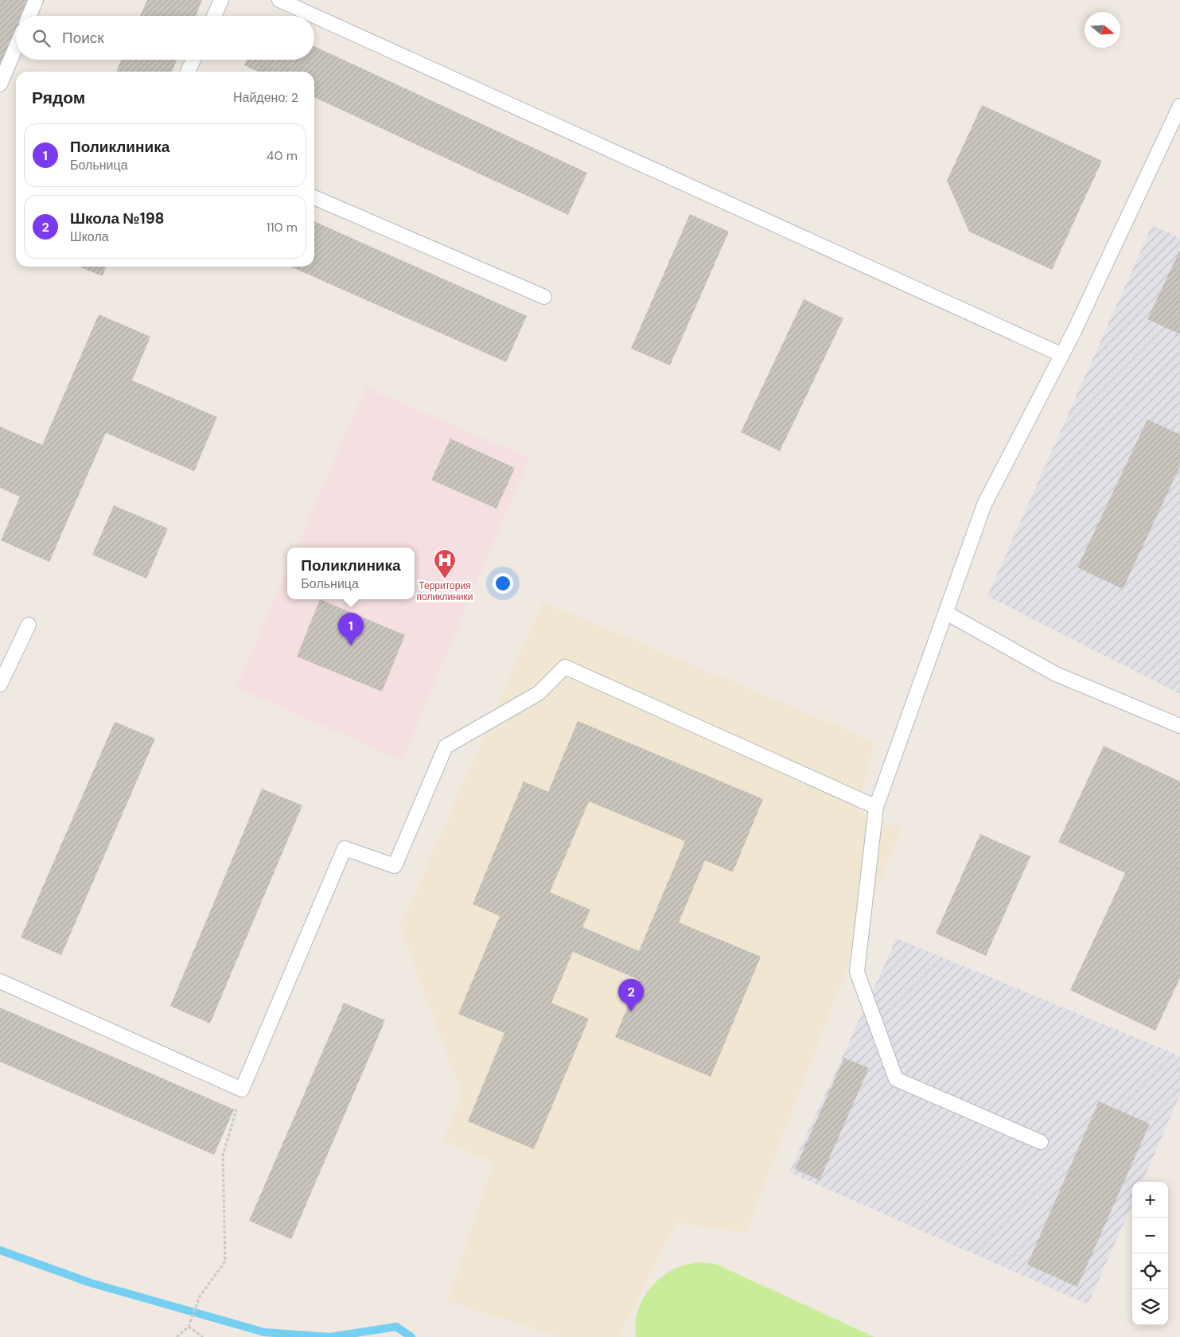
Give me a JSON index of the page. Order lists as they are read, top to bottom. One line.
{"places":{"hospital":["Территория поликлиники"]},"north":"right","page":{"search":"Поиск","heading":["Рядом","Найдено: 2"],"list":[{"mark":"1","name":"Поликлиника","note":"Больница","value":"40 m"},{"mark":"2","name":"Школа №198","note":"Школа","value":"110 m"}],"popup":["Поликлиника","Больница"],"pins":["1","2"],"map_buttons":["+","−"]}}
